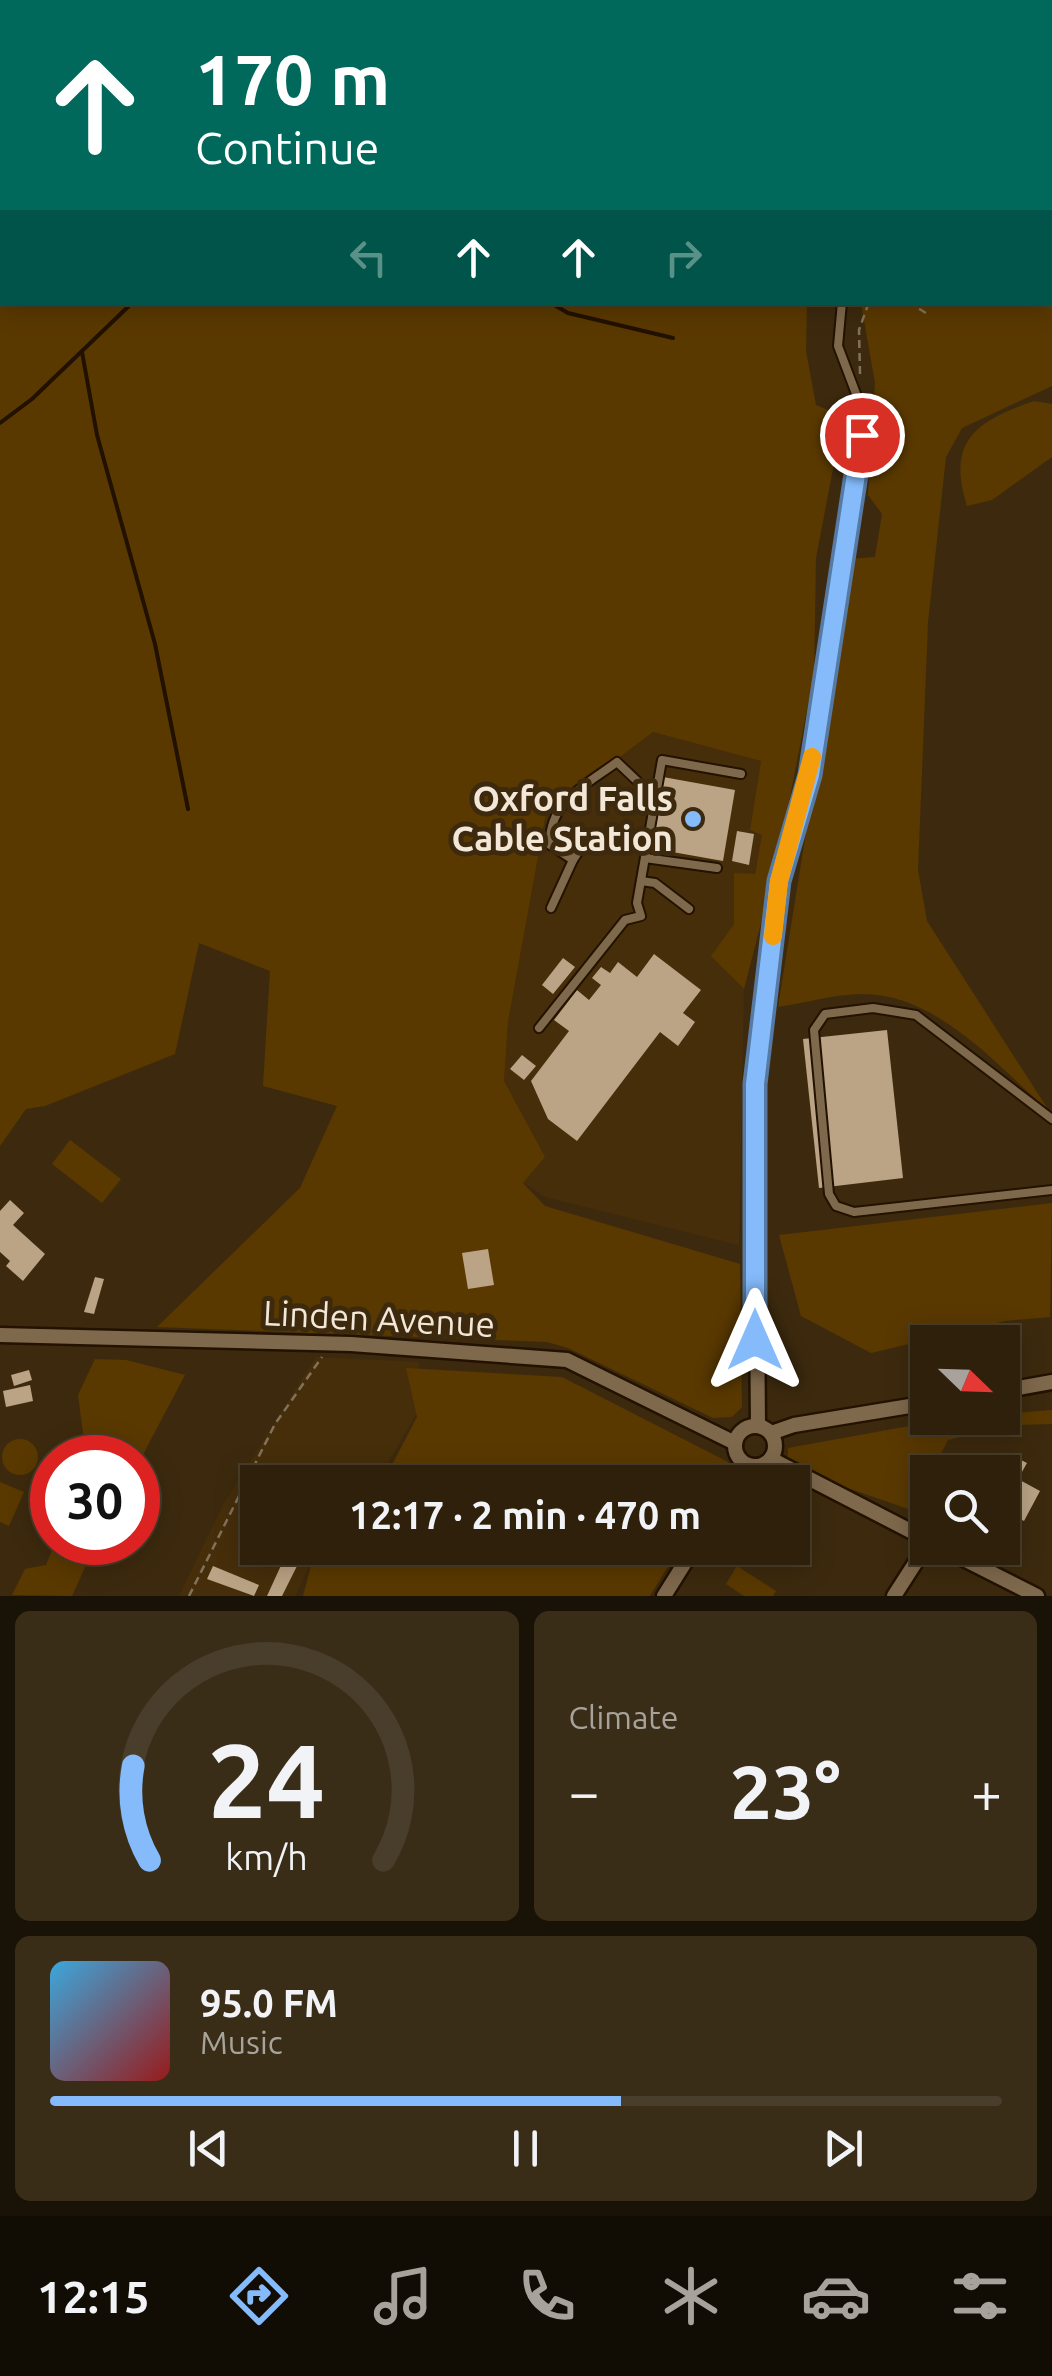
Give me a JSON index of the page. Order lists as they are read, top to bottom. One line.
{"streets":{"street":["Linden Avenue"]},"places":["Oxford Falls Cable Station"],"north":"bottom right","page":{"turn":["170 m","Continue"],"limit":"30","trip":"12:17 · 2 min · 470 m","tile":"Climate","heat":["−","23°","+"],"song":["95.0 FM","Music"],"tabs":"12:15","gauge":["24","km/h"]}}
